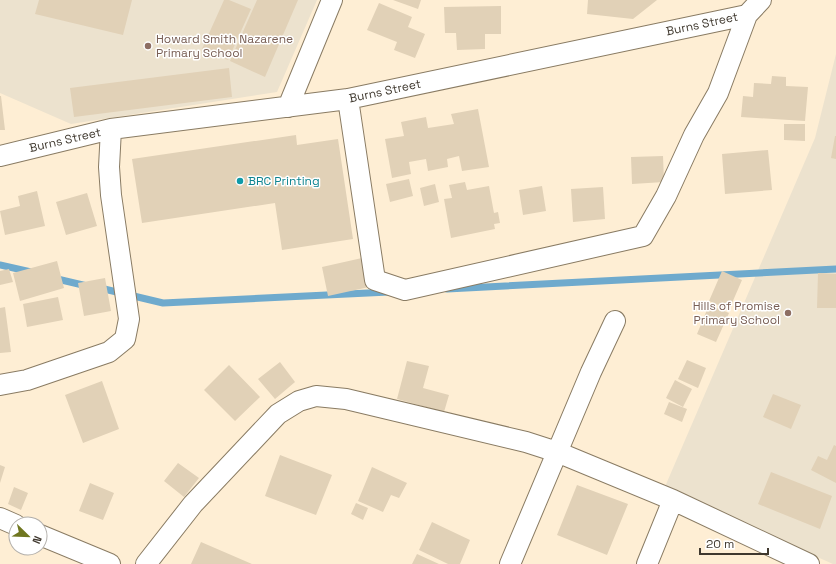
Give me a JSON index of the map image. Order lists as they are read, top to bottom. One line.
{"streets":{"street":["Burns Street"]},"places":["Howard Smith Nazarene Primary School","BRC Printing","Hills of Promise Primary School"],"scale_bar":"20 m","north":"bottom right"}
